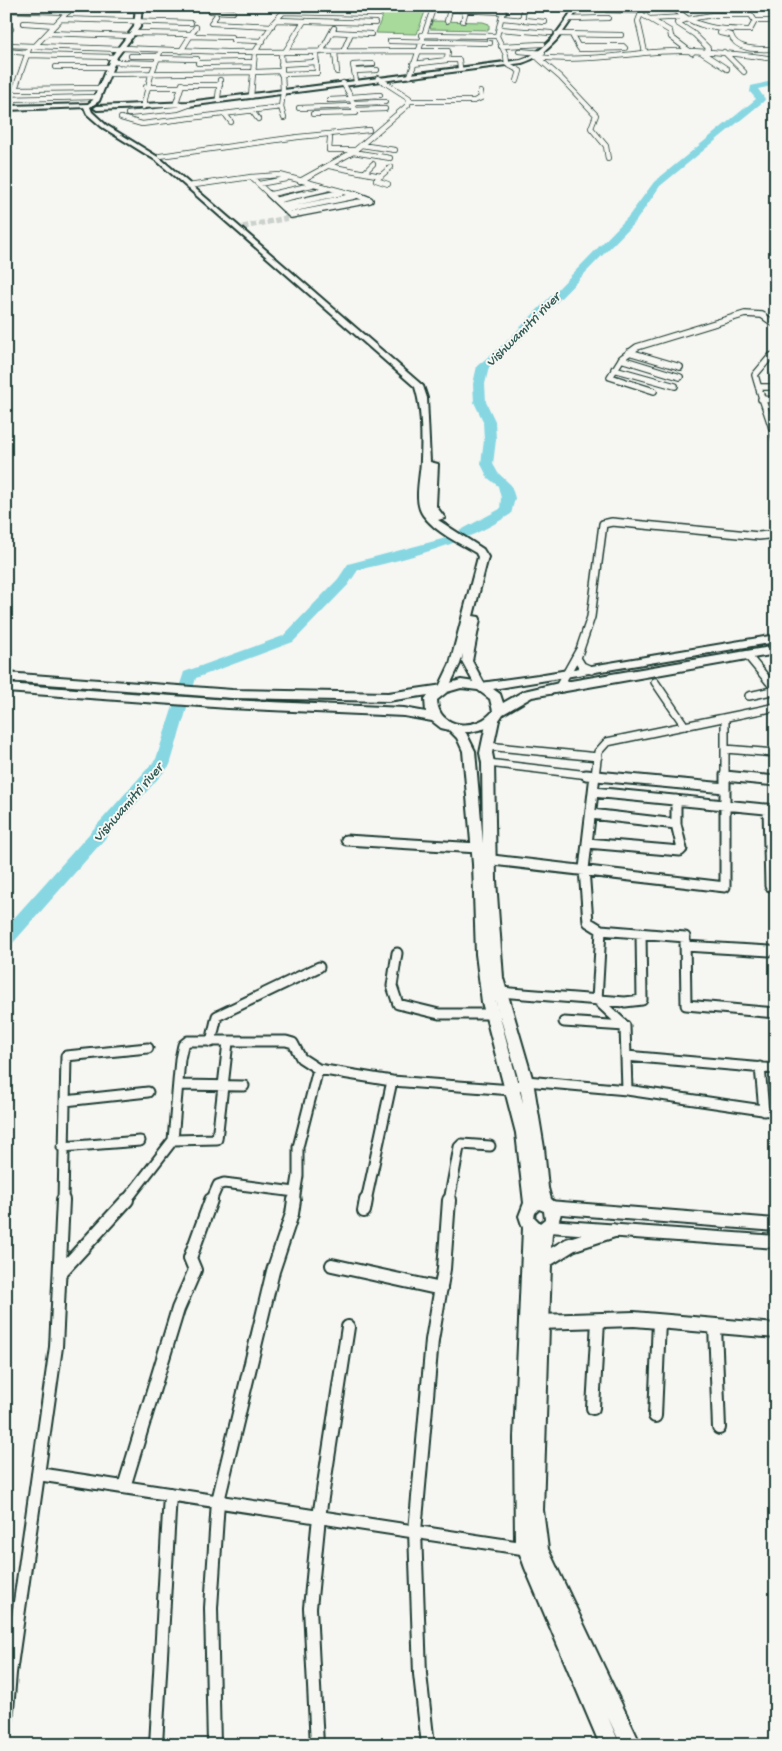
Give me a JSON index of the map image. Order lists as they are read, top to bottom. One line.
{"water":["Vishwamitri river"]}
